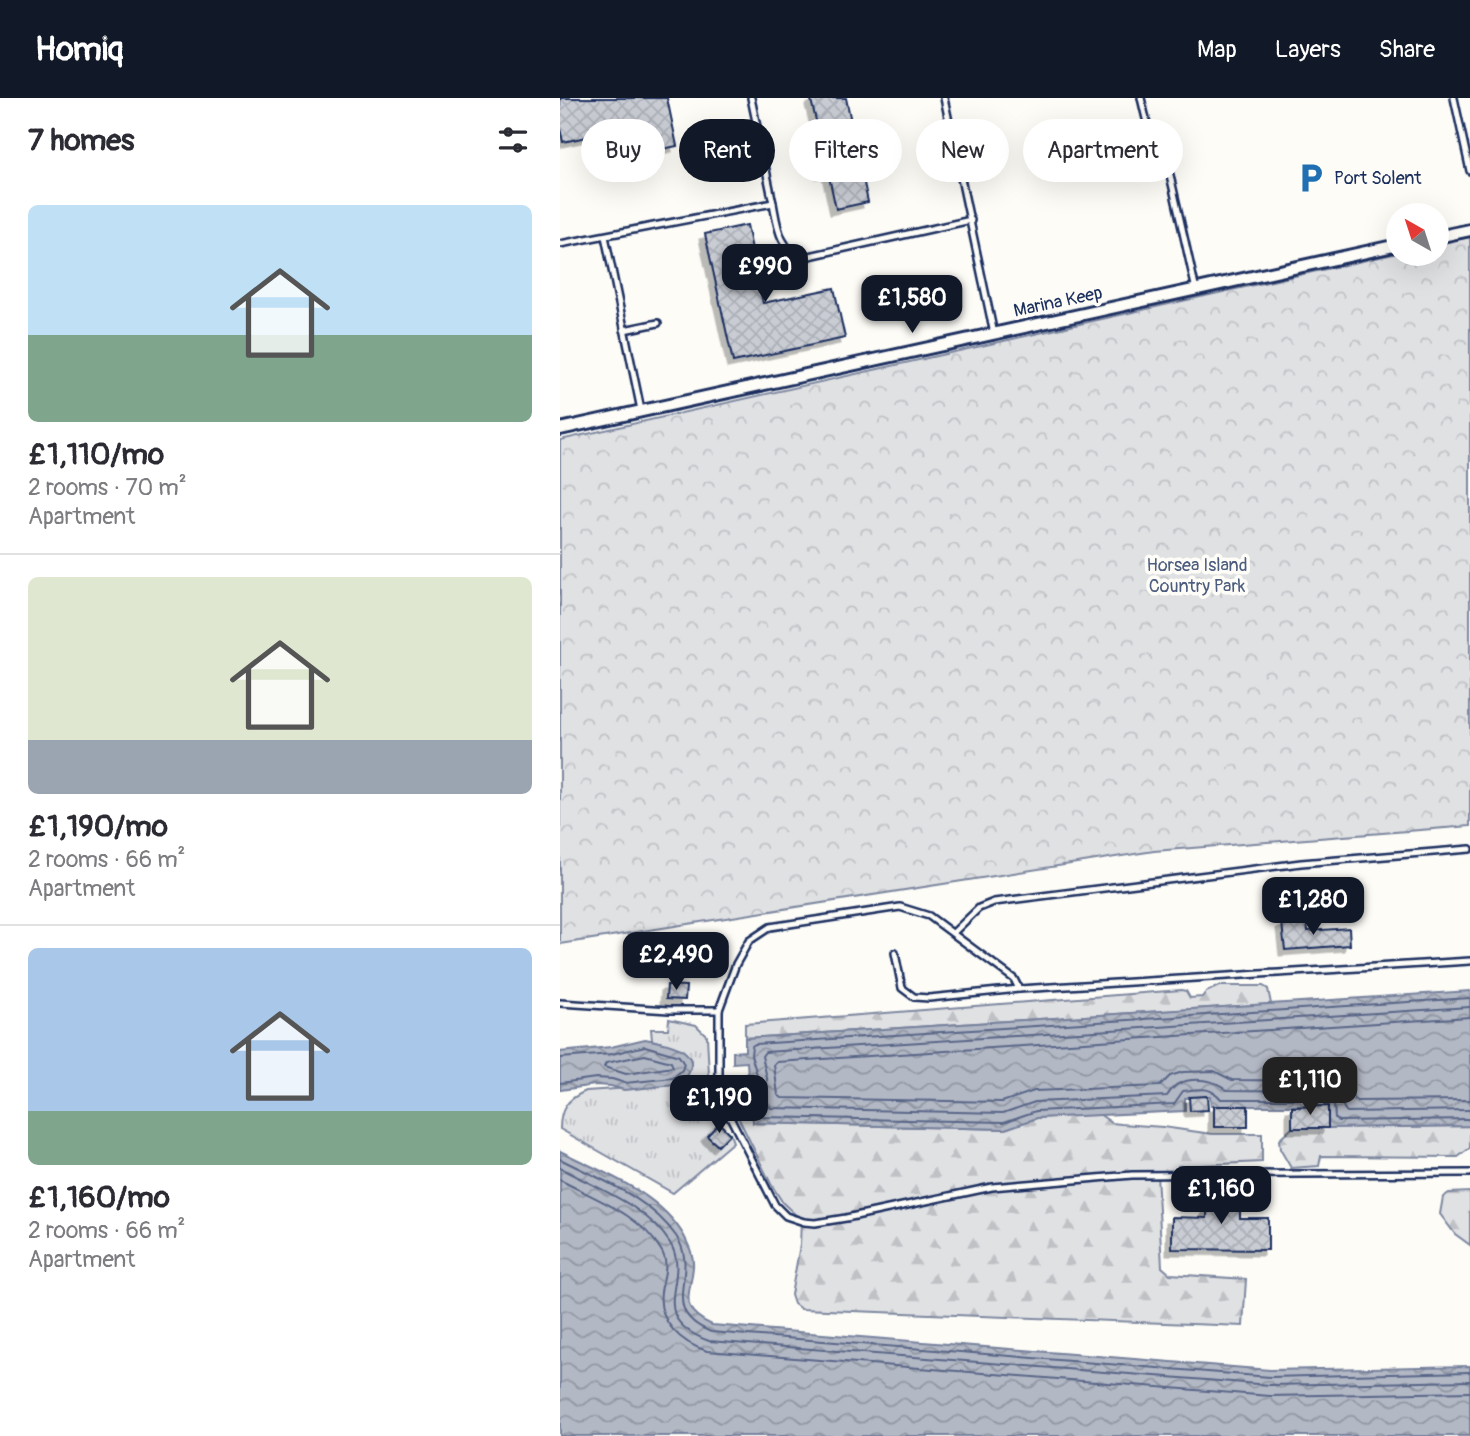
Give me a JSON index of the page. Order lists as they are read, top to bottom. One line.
{"streets":{"street":["Marina Keep"]},"parks":["Horsea Island Country Park"],"places":{"parking":["Port Solent"]},"north":"top left","page":{"header":"Homiq","nav":["Map","Layers","Share"],"heading":"7 homes","chip":["Buy","Rent","Filters","New","Apartment"],"list":[{"name":"£1,110/mo","note":"2 rooms · 70 m² · Apartment"},{"name":"£1,190/mo","note":"2 rooms · 66 m² · Apartment"},{"name":"£1,160/mo","note":"2 rooms · 66 m² · Apartment"}],"price":["£990","£1,580","£1,280","£2,490","£1,110","£1,190","£1,160"]}}
